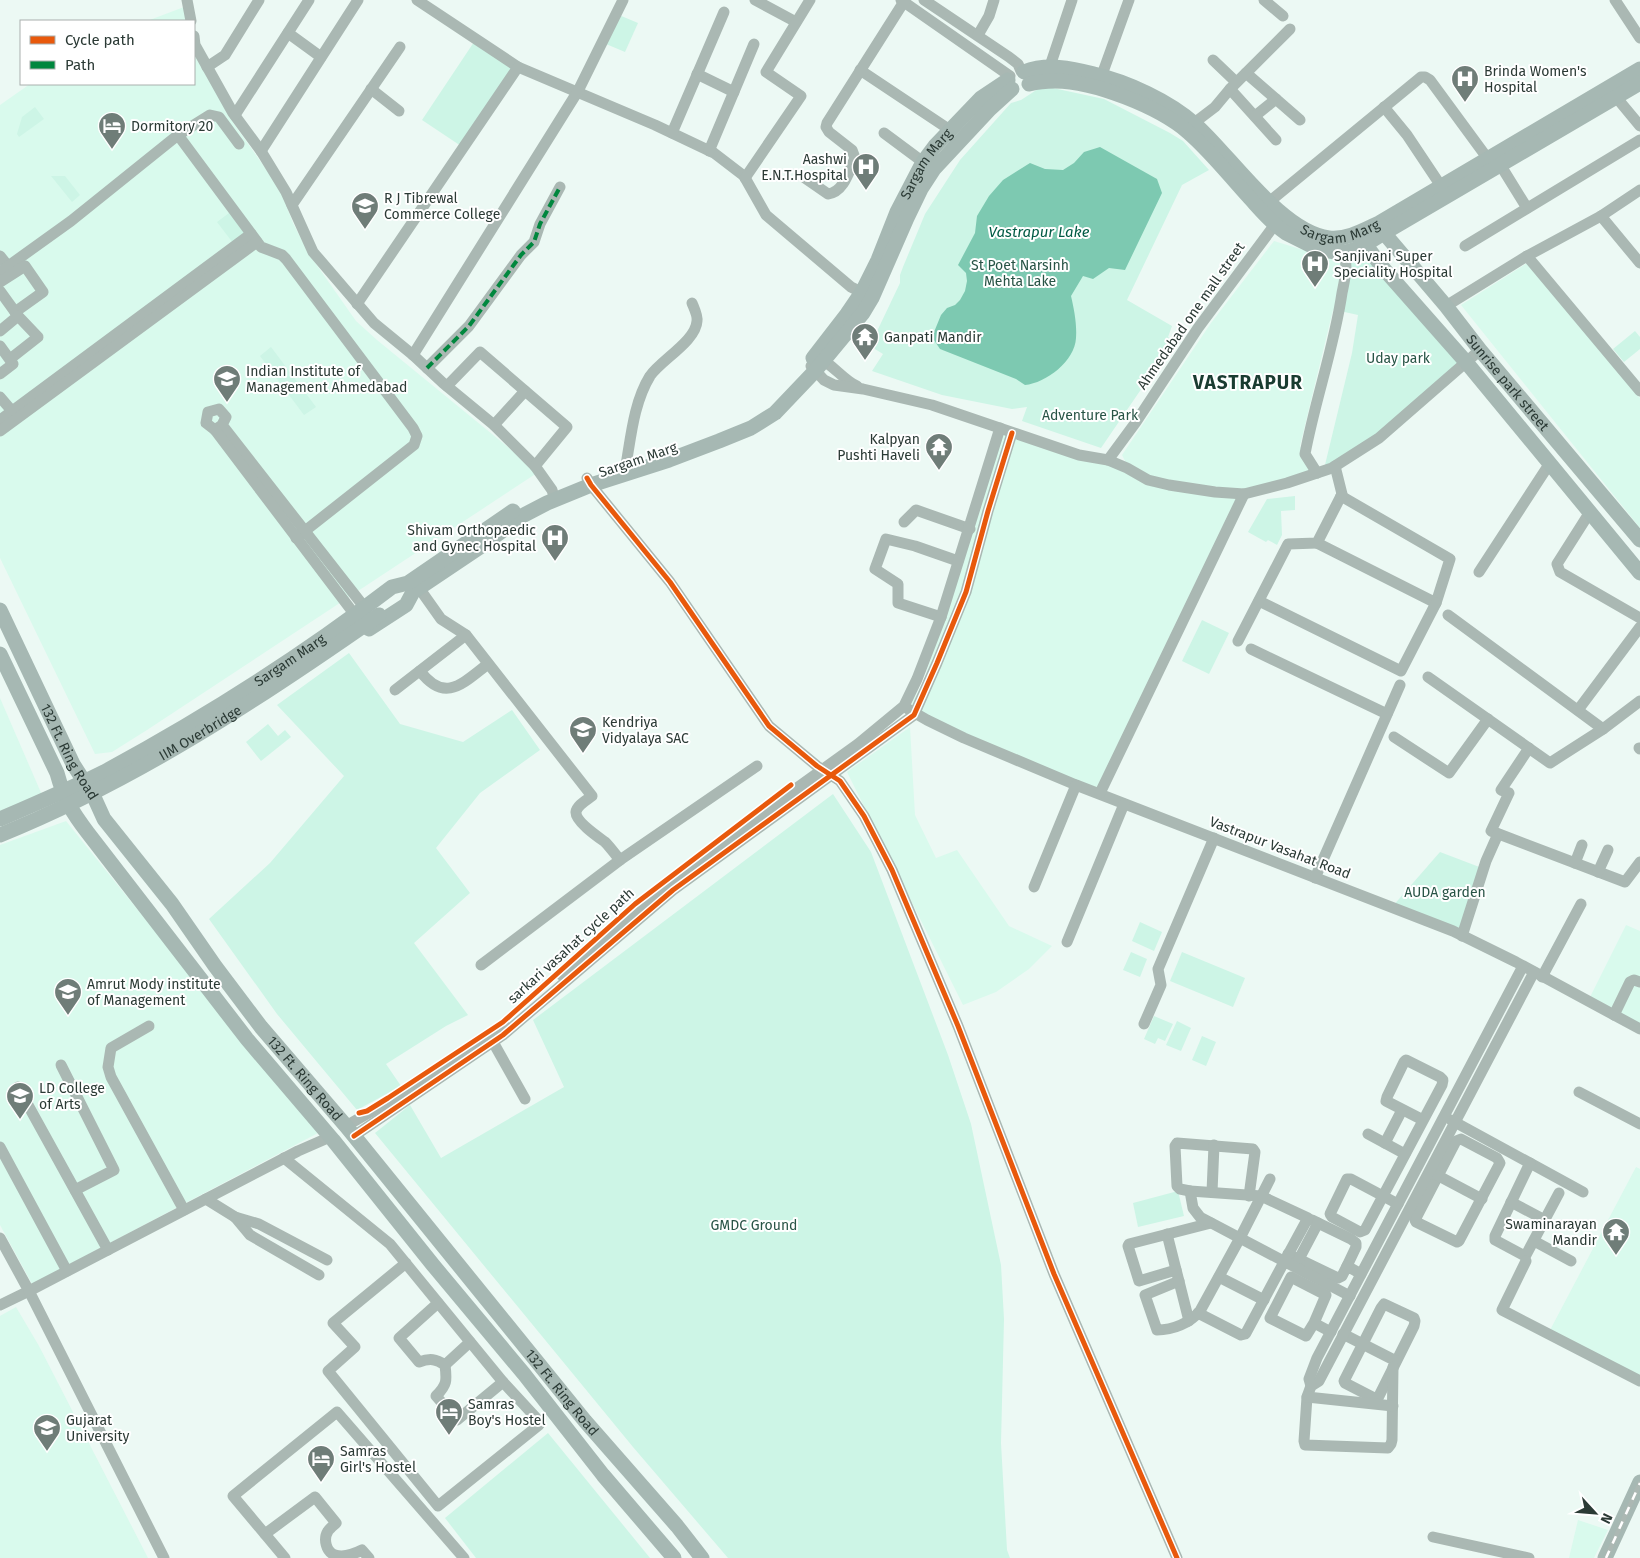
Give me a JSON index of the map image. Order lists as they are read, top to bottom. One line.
{"streets":{"main road":["Sargam Marg","Sunrise park street","IIM Overbridge","132 Ft. Ring Road"],"street":["Ahmedabad one mall street","Vastrapur Vasahat Road"],"cycle path":["sarkari vasahat cycle path"]},"crossings":[["Sargam Marg","Ahmedabad one mall street"],["Sargam Marg","Sunrise park street"],["Sargam Marg","IIM Overbridge"],["Sargam Marg","132 Ft. Ring Road"]],"districts":["VASTRAPUR"],"water":["Vastrapur Lake"],"parks":["St Poet Narsinh Mehta Lake","Uday park","Adventure Park","AUDA garden","GMDC Ground"],"places":{"hospital":["Brinda Women's Hospital","Aashwi E.N.T.Hospital","Sanjivani Super Speciality Hospital","Shivam Orthopaedic and Gynec Hospital"],"hotel":["Dormitory 20","Samras Boy's Hostel","Samras Girl's Hostel"],"school or university":["R J Tibrewal Commerce College","Indian Institute of Management Ahmedabad","Kendriya Vidyalaya SAC","Amrut Mody institute of Management","LD College of Arts","Gujarat University"],"temple":["Ganpati Mandir","Kalpyan Pushti Haveli","Swaminarayan Mandir"]},"legend":["Cycle path","Path"],"north":"bottom right"}
